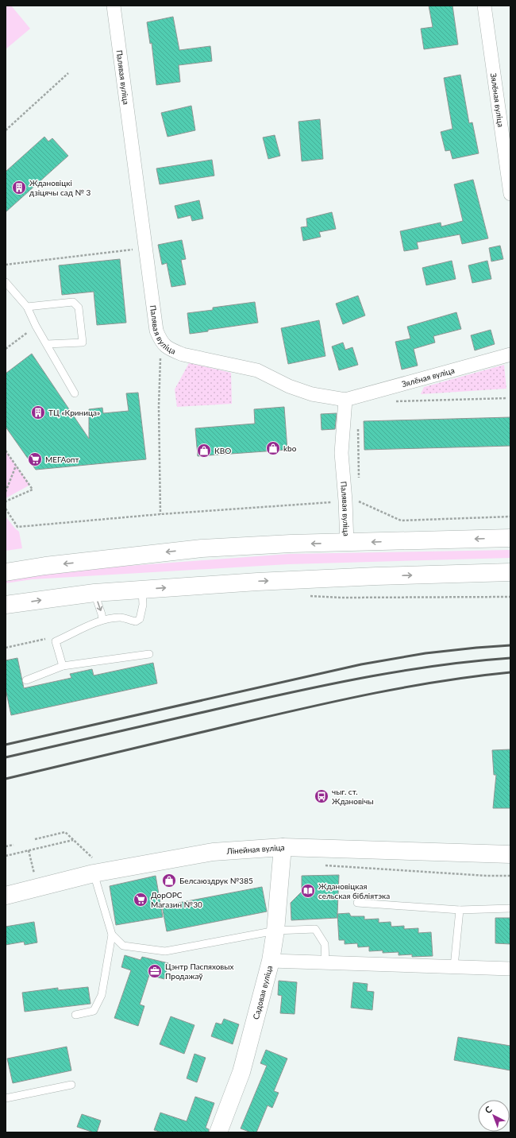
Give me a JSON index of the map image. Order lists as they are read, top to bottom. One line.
{"streets":{"main road":["Лінейная вуліца","Садовая вуліца"],"street":["Палявая вуліца","Зялёная вуліца"]},"crossings":[["Палявая вуліца","Зялёная вуліца"],["Лінейная вуліца","Садовая вуліца"]],"places":{"building":["Ждановіцкі дзіцячы сад № 3","ТЦ «Криница»"],"shop":["kbo","КВО","Белсаюздрук №385"],"supermarket":["МЕГАопт","ДорОРС Магазин №30"],"bus stop":["чыг. ст. Ждановічы"],"library":["Ждановіцкая сельская бібліятэка"],"office":["Цэнтр Паспяховых Продажаў"]},"north":"top left"}
